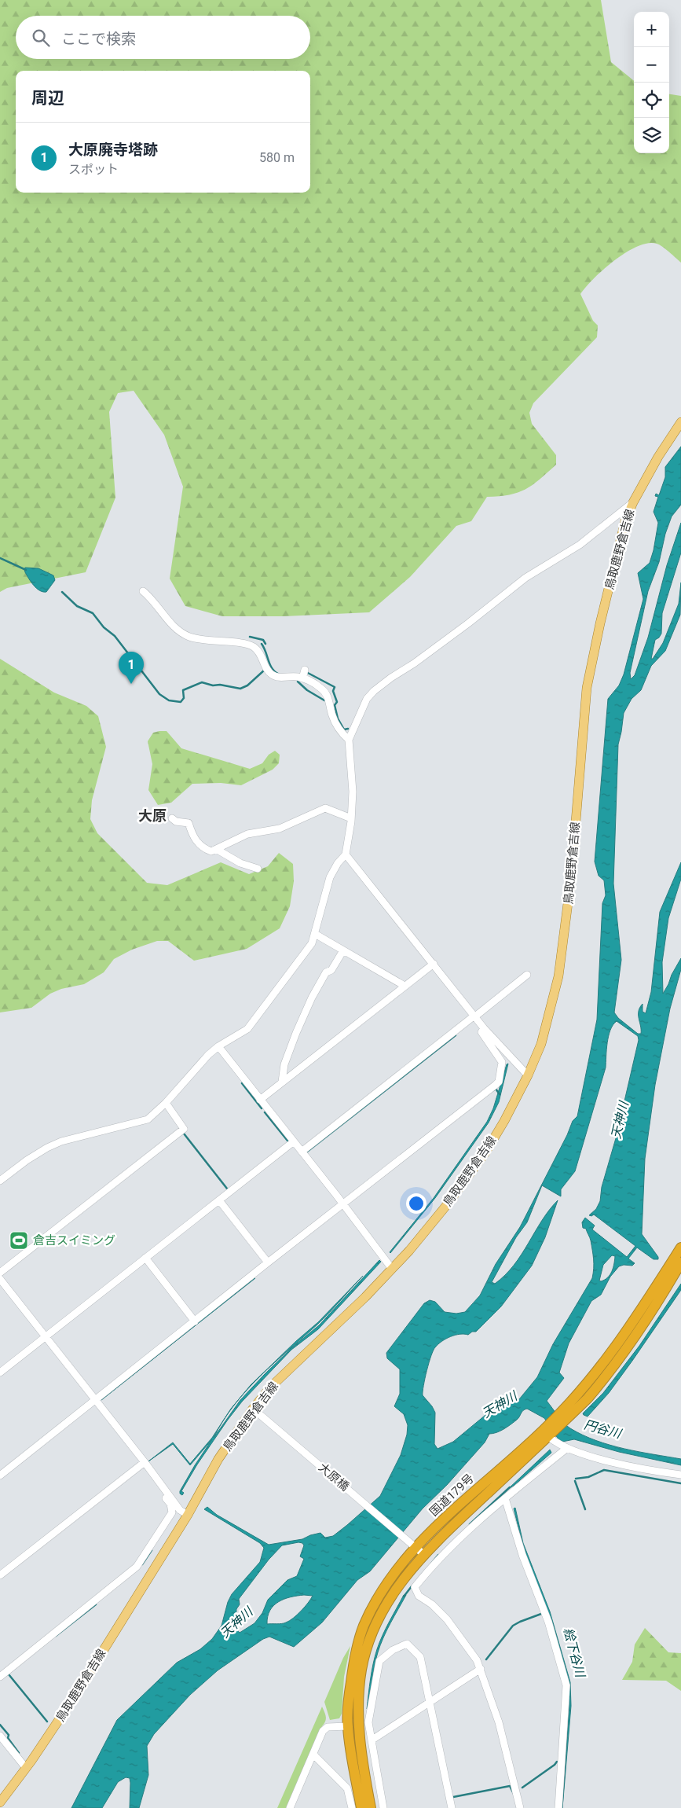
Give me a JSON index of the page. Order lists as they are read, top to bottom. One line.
{"streets":{"highway":["国道179号"],"main road":["鳥取鹿野倉吉線"],"street":["大原橋"]},"crossings":[["鳥取鹿野倉吉線","大原橋"],["大原橋","国道179号"]],"districts":["大原"],"water":["天神川","円谷川","絵下谷川"],"places":{"sports":["倉吉スイミング"]},"page":{"map_buttons":["+","−"],"search":"ここで検索","heading":"周辺","list":[{"mark":"1","name":"大原廃寺塔跡","note":"スポット","value":"580 m"}],"pins":"1"}}
